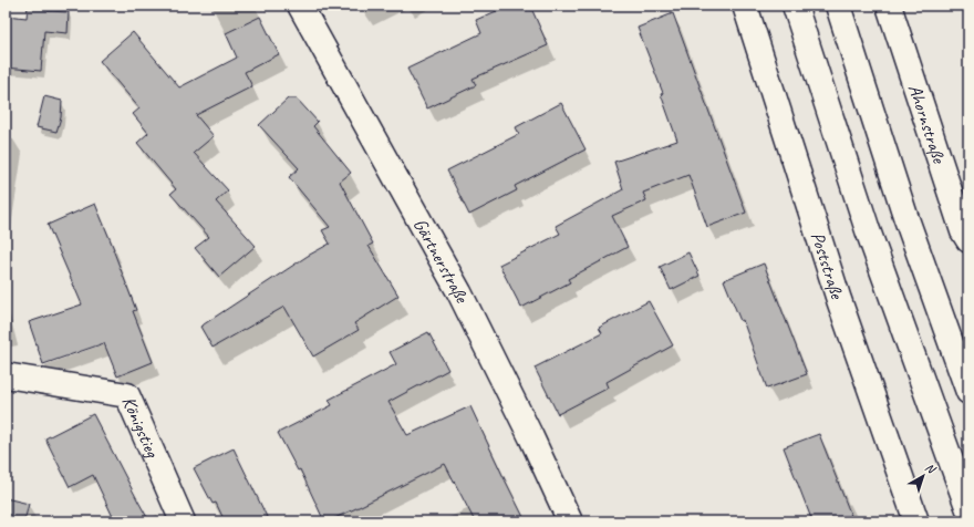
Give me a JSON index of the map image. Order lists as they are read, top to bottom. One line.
{"streets":{"main road":["Ahornstraße","Gärtnerstraße","Poststraße","Königstieg"]},"north":"top right"}
